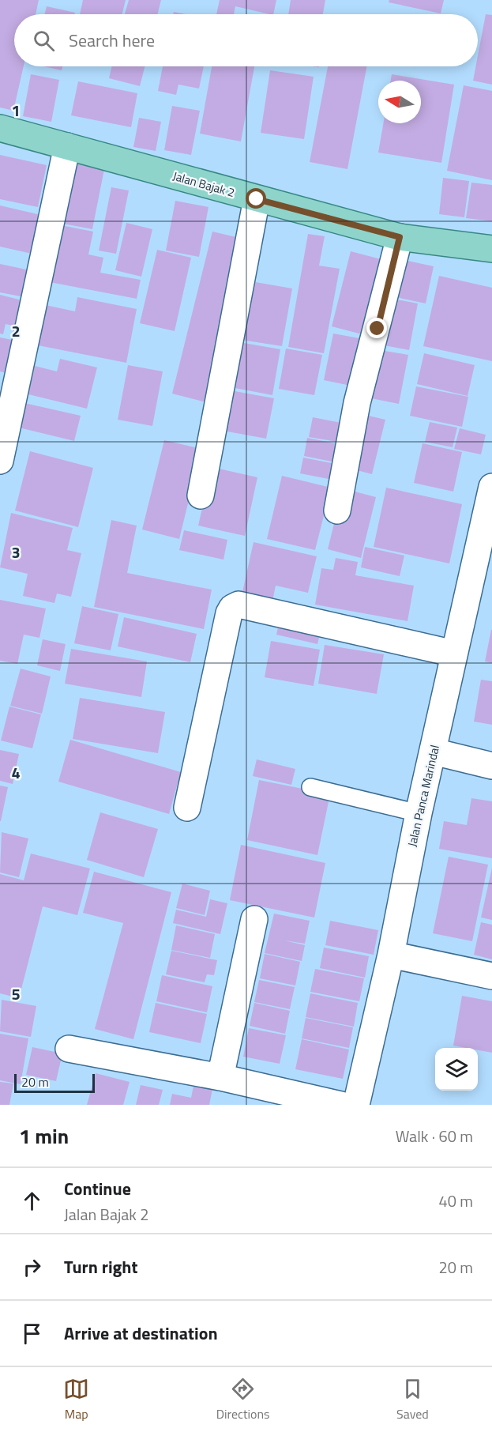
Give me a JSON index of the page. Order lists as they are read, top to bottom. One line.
{"streets":{"main road":["Jalan Bajak 2"],"street":["Jalan Panca Marindal"]},"scale_bar":"20 m","north":"left","page":{"search":"Search here","scale":"20 m","heading":["1 min","Walk · 60 m"],"list":[["Continue","Jalan Bajak 2","40 m"],["Turn right","20 m"],"Arrive at destination"],"nav":["Map","Directions","Saved"]},"grid":{"rows":["1","2","3","4","5"]}}
